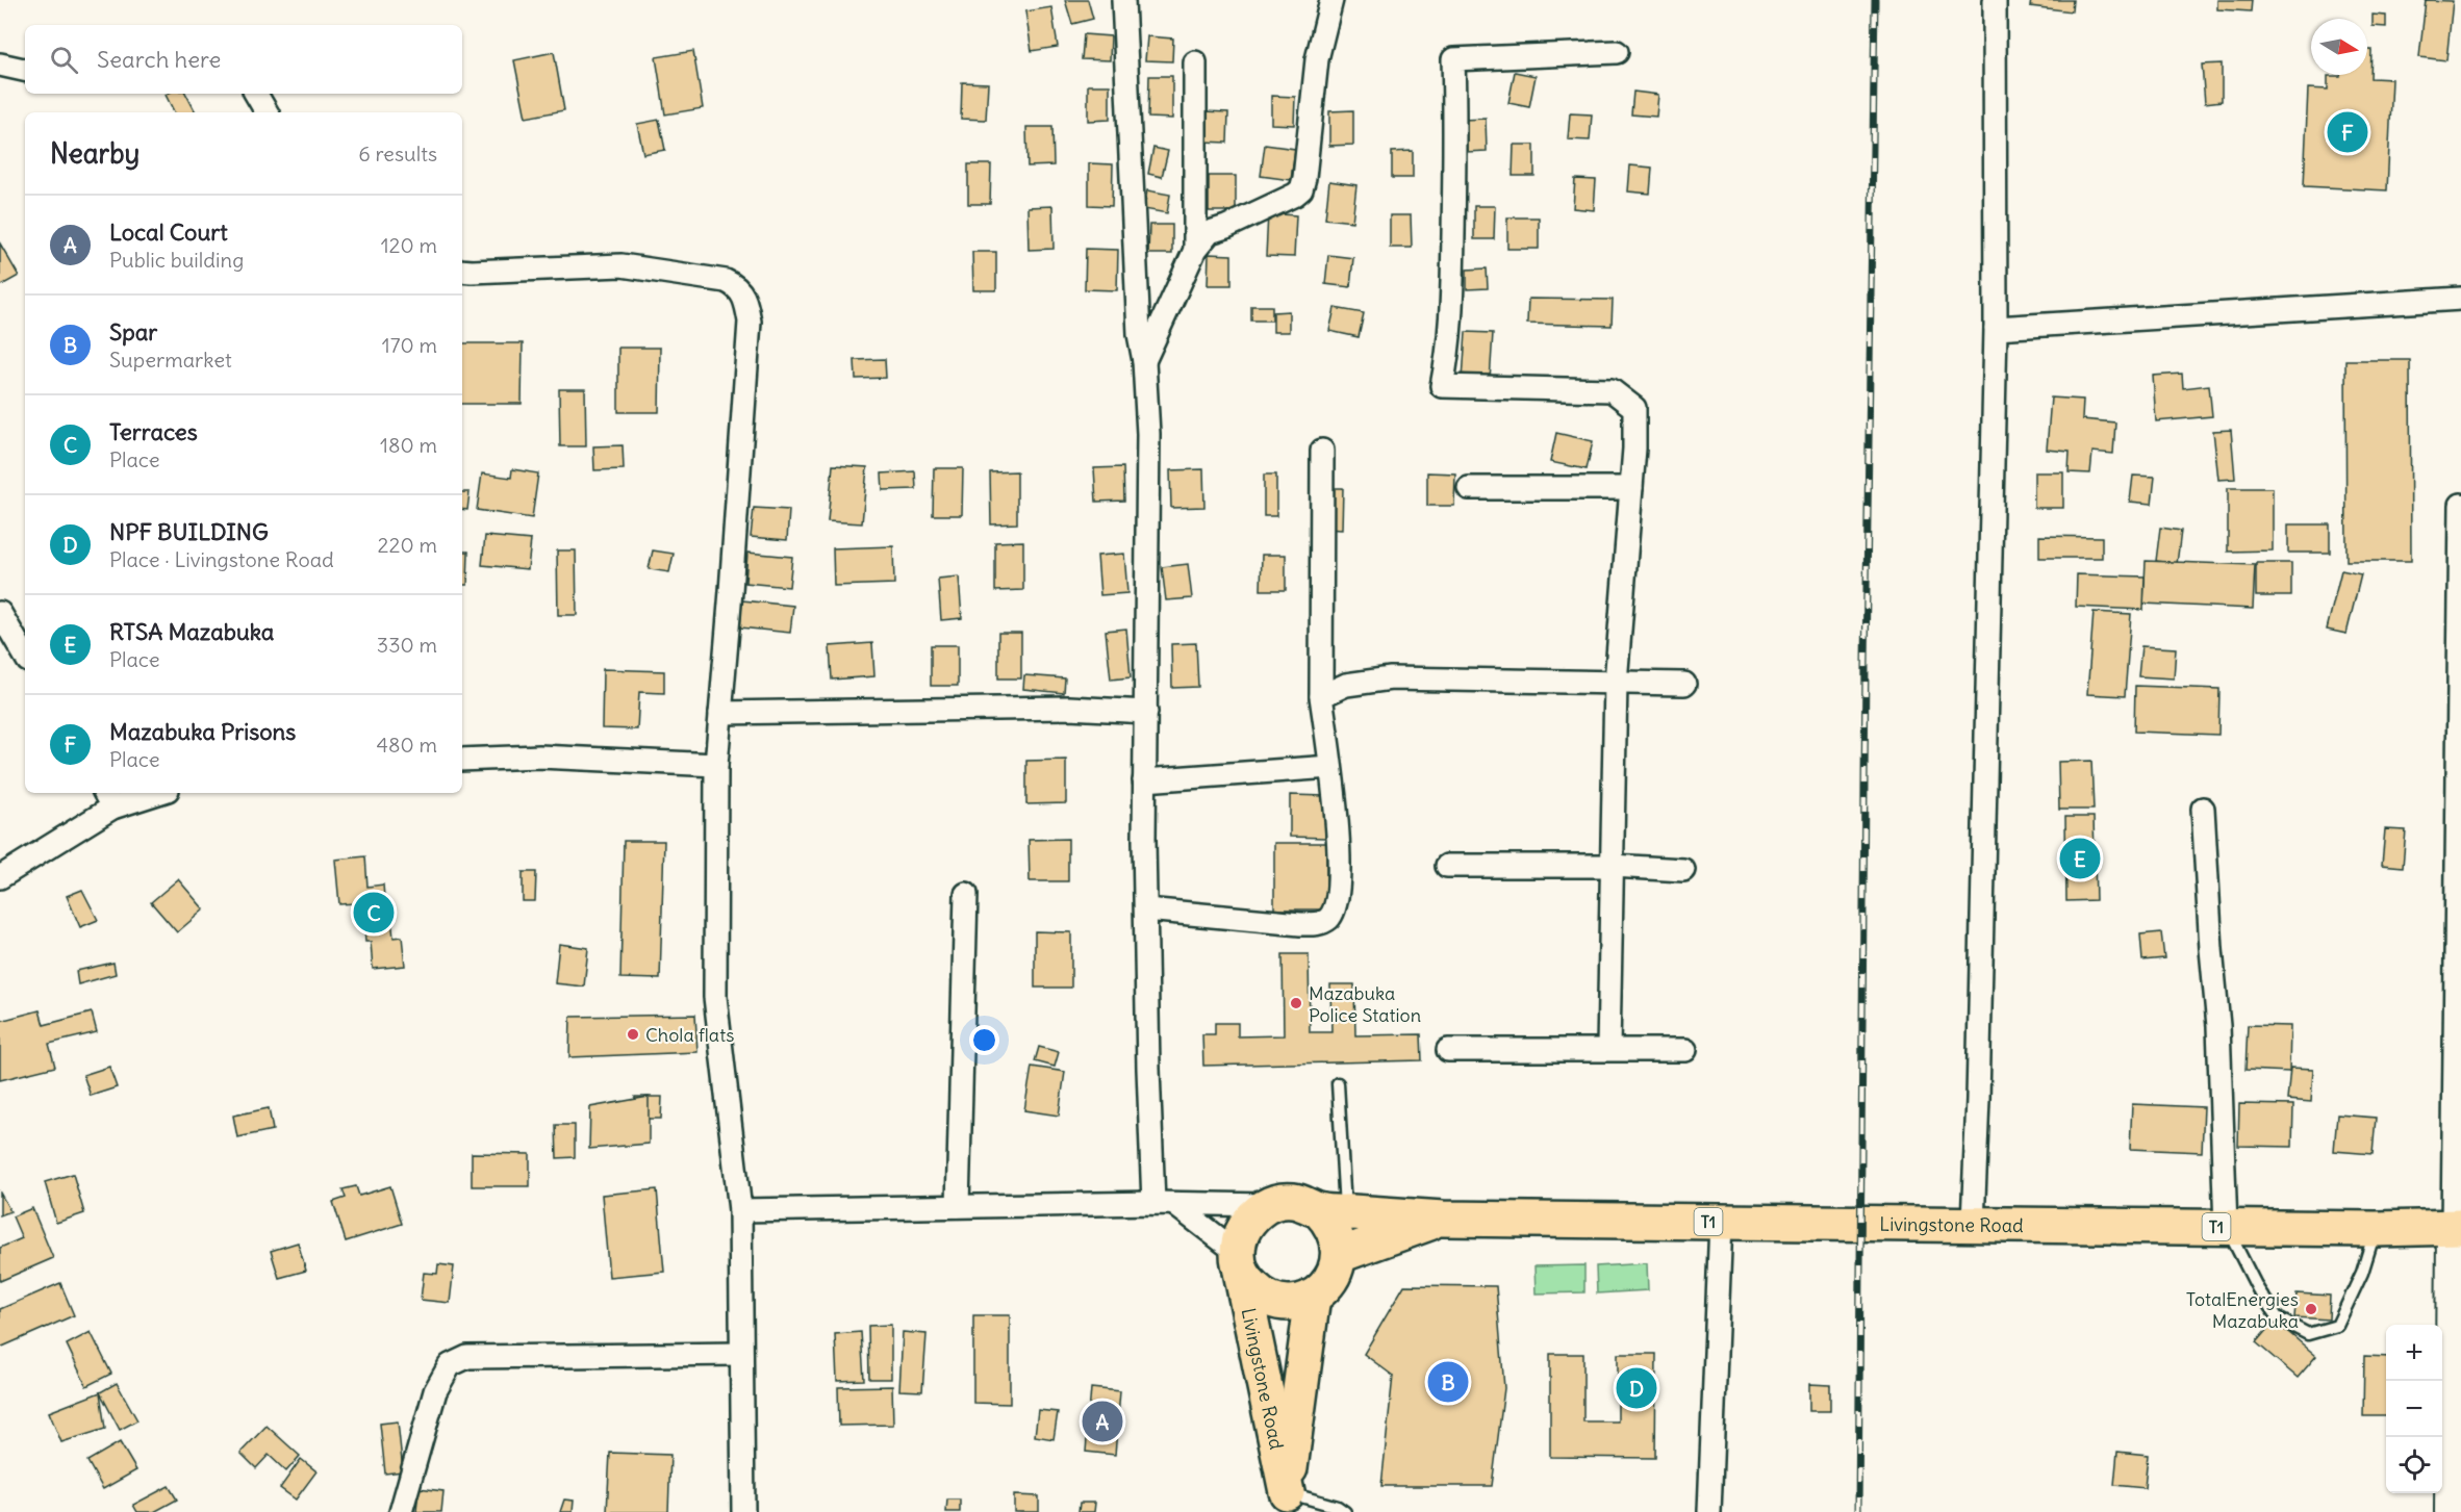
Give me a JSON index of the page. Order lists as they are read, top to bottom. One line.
{"streets":{"highway":["T1","Livingstone Road"]},"places":["Mazabuka Police Station","Chola flats","TotalEnergies Mazabuka"],"north":"right","page":{"search":"Search here","pins":["F","E","C","B","D","A"],"heading":["Nearby","6 results"],"list":[{"mark":"A","name":"Local Court","note":"Public building","value":"120 m"},{"mark":"B","name":"Spar","note":"Supermarket","value":"170 m"},{"mark":"C","name":"Terraces","note":"Place","value":"180 m"},{"mark":"D","name":"NPF BUILDING","note":"Place · Livingstone Road","value":"220 m"},{"mark":"E","name":"RTSA Mazabuka","note":"Place","value":"330 m"},{"mark":"F","name":"Mazabuka Prisons","note":"Place","value":"480 m"}],"map_buttons":["+","−"]}}
